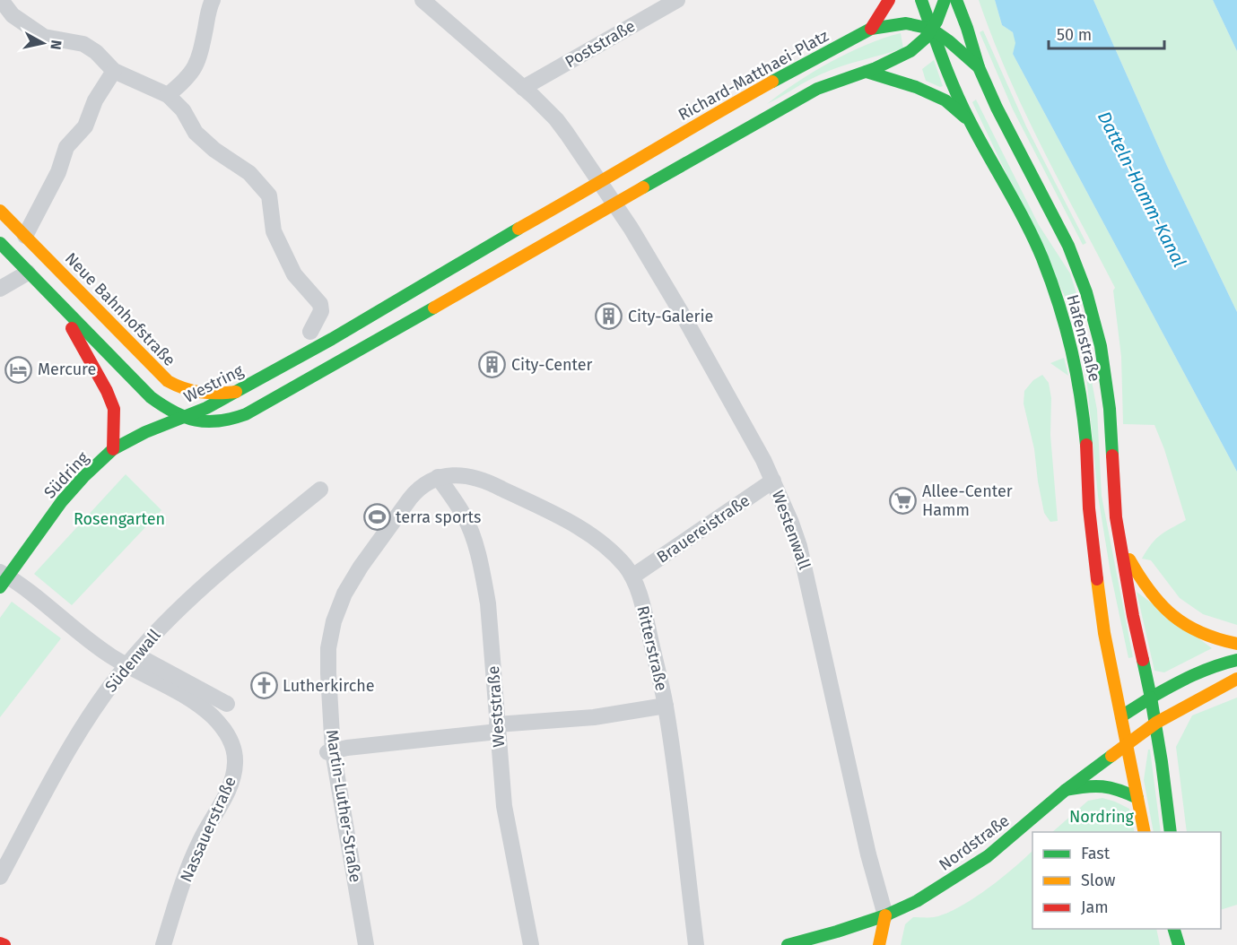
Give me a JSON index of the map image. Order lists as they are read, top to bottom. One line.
{"streets":{"main road":["Richard-Matthaei-Platz","Neue Bahnhofstraße","Hafenstraße","Westring","Südring","Nordstraße"],"street":["Poststraße","Brauereistraße","Westenwall","Ritterstraße","Südenwall","Weststraße","Martin-Luther-Straße","Nassauerstraße"]},"crossings":[["Poststraße","Westenwall"],["Richard-Matthaei-Platz","Hafenstraße"],["Richard-Matthaei-Platz","Westring"],["Richard-Matthaei-Platz","Westenwall"],["Neue Bahnhofstraße","Westring"],["Hafenstraße","Nordstraße"],["Westring","Südring"],["Westring","Westenwall"],["Brauereistraße","Westenwall"],["Brauereistraße","Ritterstraße"],["Westenwall","Nordstraße"],["Ritterstraße","Weststraße"],["Ritterstraße","Martin-Luther-Straße"],["Südenwall","Nassauerstraße"],["Weststraße","Martin-Luther-Straße"]],"water":["Datteln-Hamm-Kanal"],"parks":["Rosengarten","Nordring"],"places":{"building":["City-Galerie","City-Center"],"hotel":["Mercure"],"supermarket":["Allee-Center Hamm"],"sports":["terra sports"],"church":["Lutherkirche"]},"legend":["Fast","Slow","Jam"],"scale_bar":"50 m","north":"right"}
